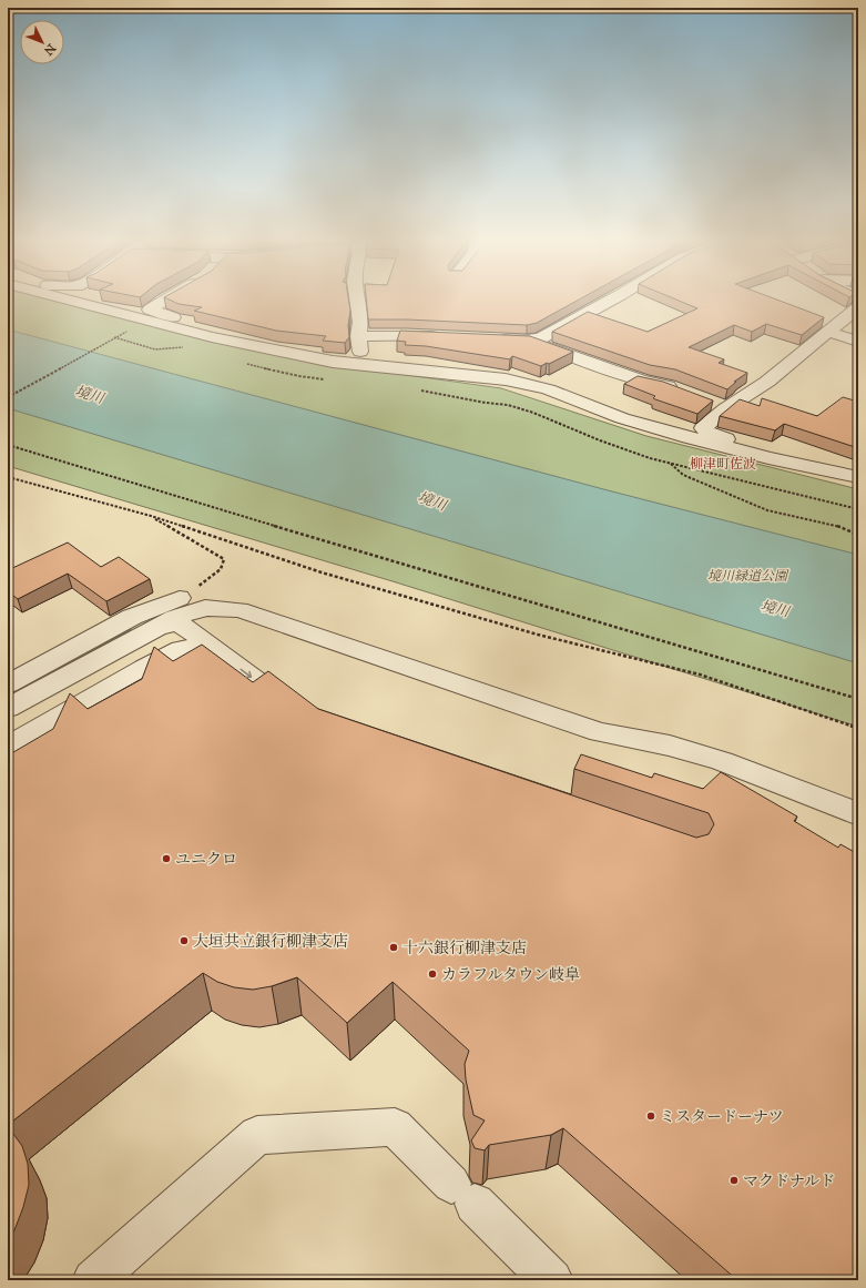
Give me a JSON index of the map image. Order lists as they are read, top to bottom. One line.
{"districts":["柳津町佐波"],"water":["境川"],"parks":["境川緑道公園"],"places":["ユニクロ","大垣共立銀行柳津支店","十六銀行柳津支店","カラフルタウン岐阜","ミスタードーナツ","マクドナルド"],"north":"bottom right"}
